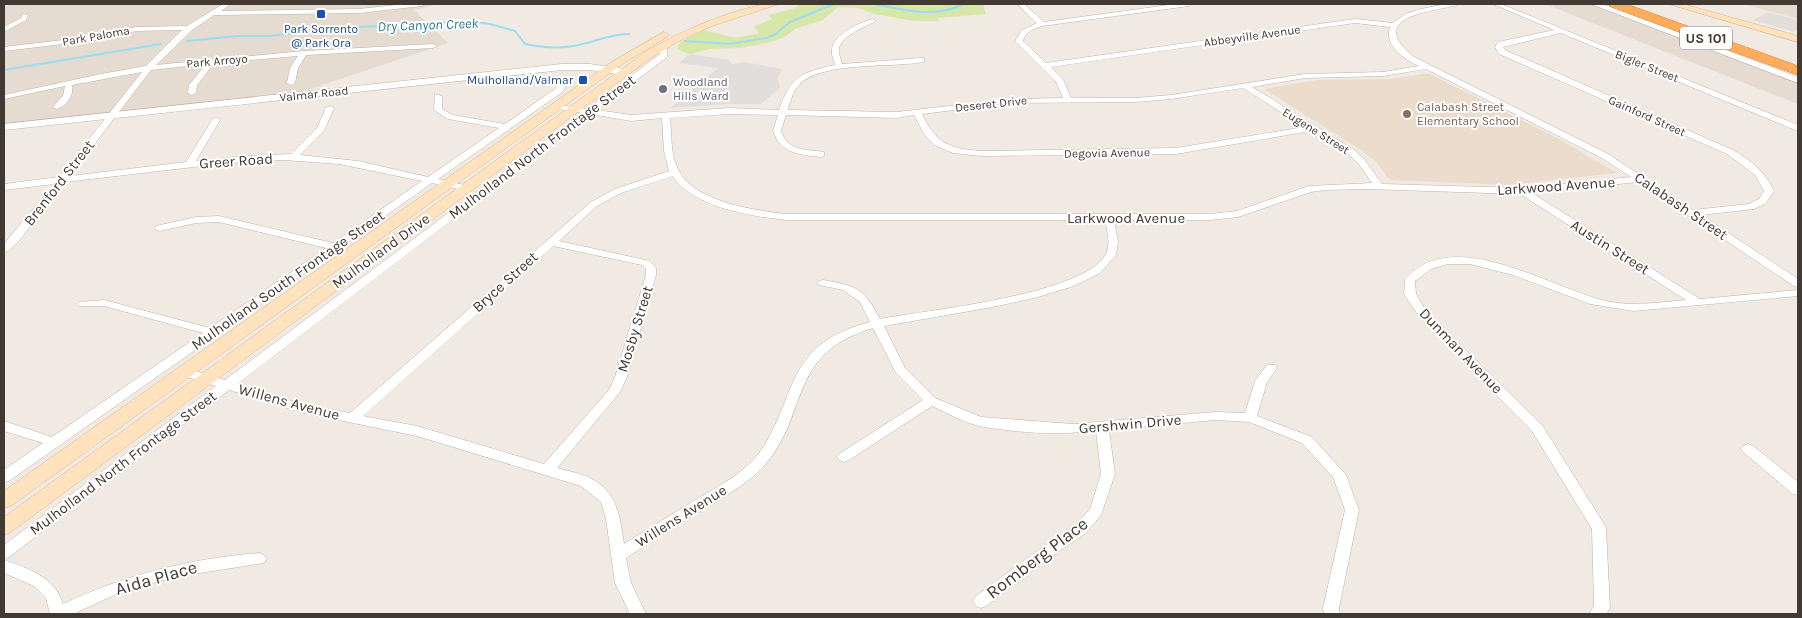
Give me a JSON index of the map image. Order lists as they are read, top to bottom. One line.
{"streets":{"highway":["US 101"],"main road":["Mulholland Drive"],"street":["Park Paloma","Abbeyville Avenue","Park Arroyo","Bigler Street","Valmar Road","Deseret Drive","Gainford Street","Eugene Street","Mulholland North Frontage Street","Degovia Avenue","Greer Road","Brenford Street","Larkwood Avenue","Calabash Street","Austin Street","Mulholland South Frontage Street","Bryce Street","Mosby Street","Dunman Avenue","Willens Avenue","Gershwin Drive","Romberg Place","Aida Place"]},"crossings":[["Park Paloma","Brenford Street"],["Abbeyville Avenue","Calabash Street"],["Park Arroyo","Brenford Street"],["Bigler Street","Gainford Street"],["Valmar Road","Brenford Street"],["Valmar Road","Mulholland Drive"],["Deseret Drive","Eugene Street"],["Deseret Drive","Mulholland North Frontage Street"],["Deseret Drive","Degovia Avenue"],["Deseret Drive","Calabash Street"],["Deseret Drive","Mulholland Drive"],["Gainford Street","Calabash Street"],["Eugene Street","Degovia Avenue"],["Eugene Street","Larkwood Avenue"],["Mulholland North Frontage Street","Mulholland Drive"],["Mulholland North Frontage Street","Willens Avenue"],["Greer Road","Brenford Street"],["Greer Road","Mulholland Drive"],["Greer Road","Mulholland South Frontage Street"],["Larkwood Avenue","Calabash Street"],["Larkwood Avenue","Austin Street"],["Larkwood Avenue","Bryce Street"],["Larkwood Avenue","Willens Avenue"],["Austin Street","Dunman Avenue"],["Mulholland Drive","Mulholland South Frontage Street"],["Mulholland Drive","Willens Avenue"],["Bryce Street","Mosby Street"],["Bryce Street","Willens Avenue"],["Mosby Street","Willens Avenue"],["Willens Avenue","Gershwin Drive"],["Gershwin Drive","Romberg Place"]],"water":["Dry Canyon Creek"],"places":{"transit":["Park Sorrento @ Park Ora","Mulholland/Valmar"],"other":["Woodland Hills Ward","Calabash Street Elementary School"]}}
